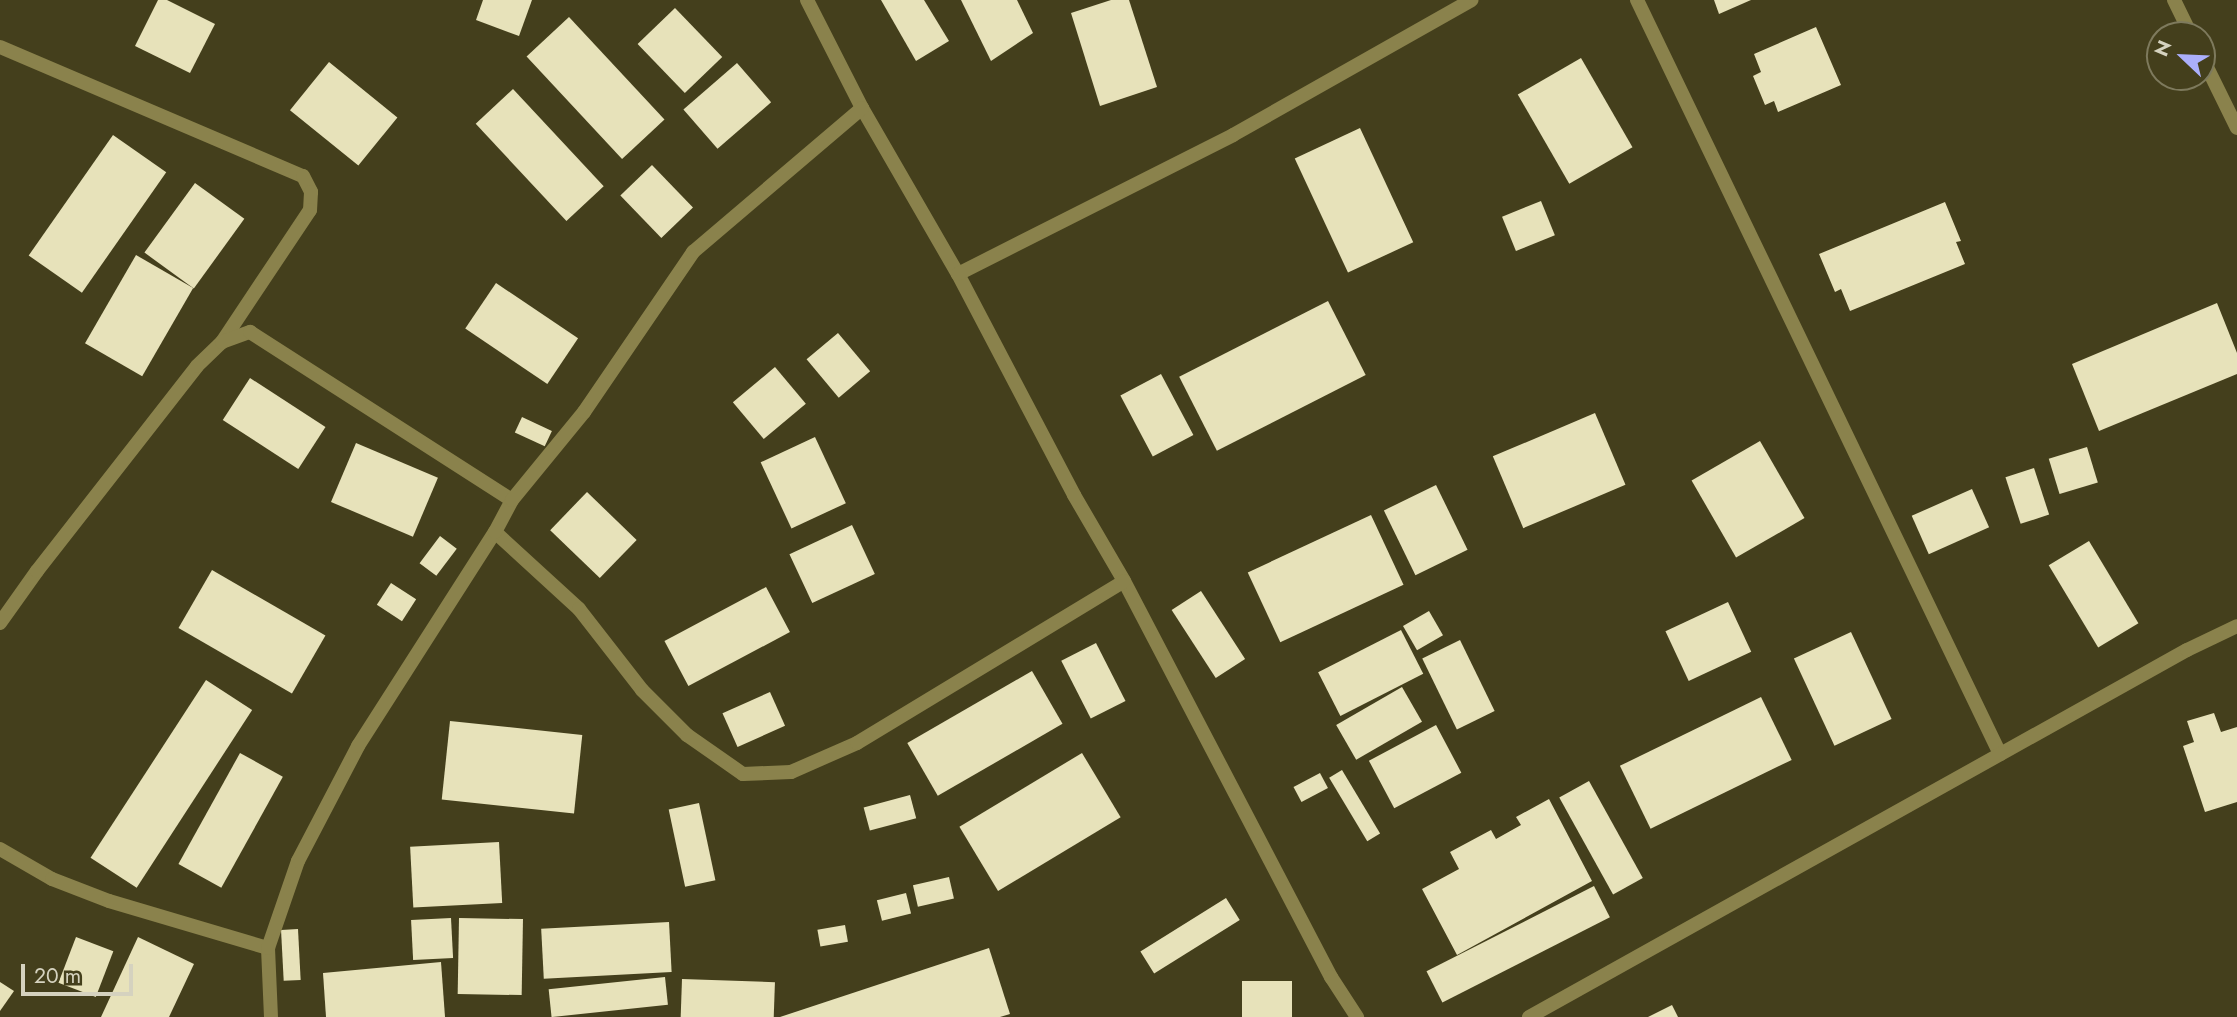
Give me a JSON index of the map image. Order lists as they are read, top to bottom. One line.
{"scale_bar":"20 m","north":"top left"}
